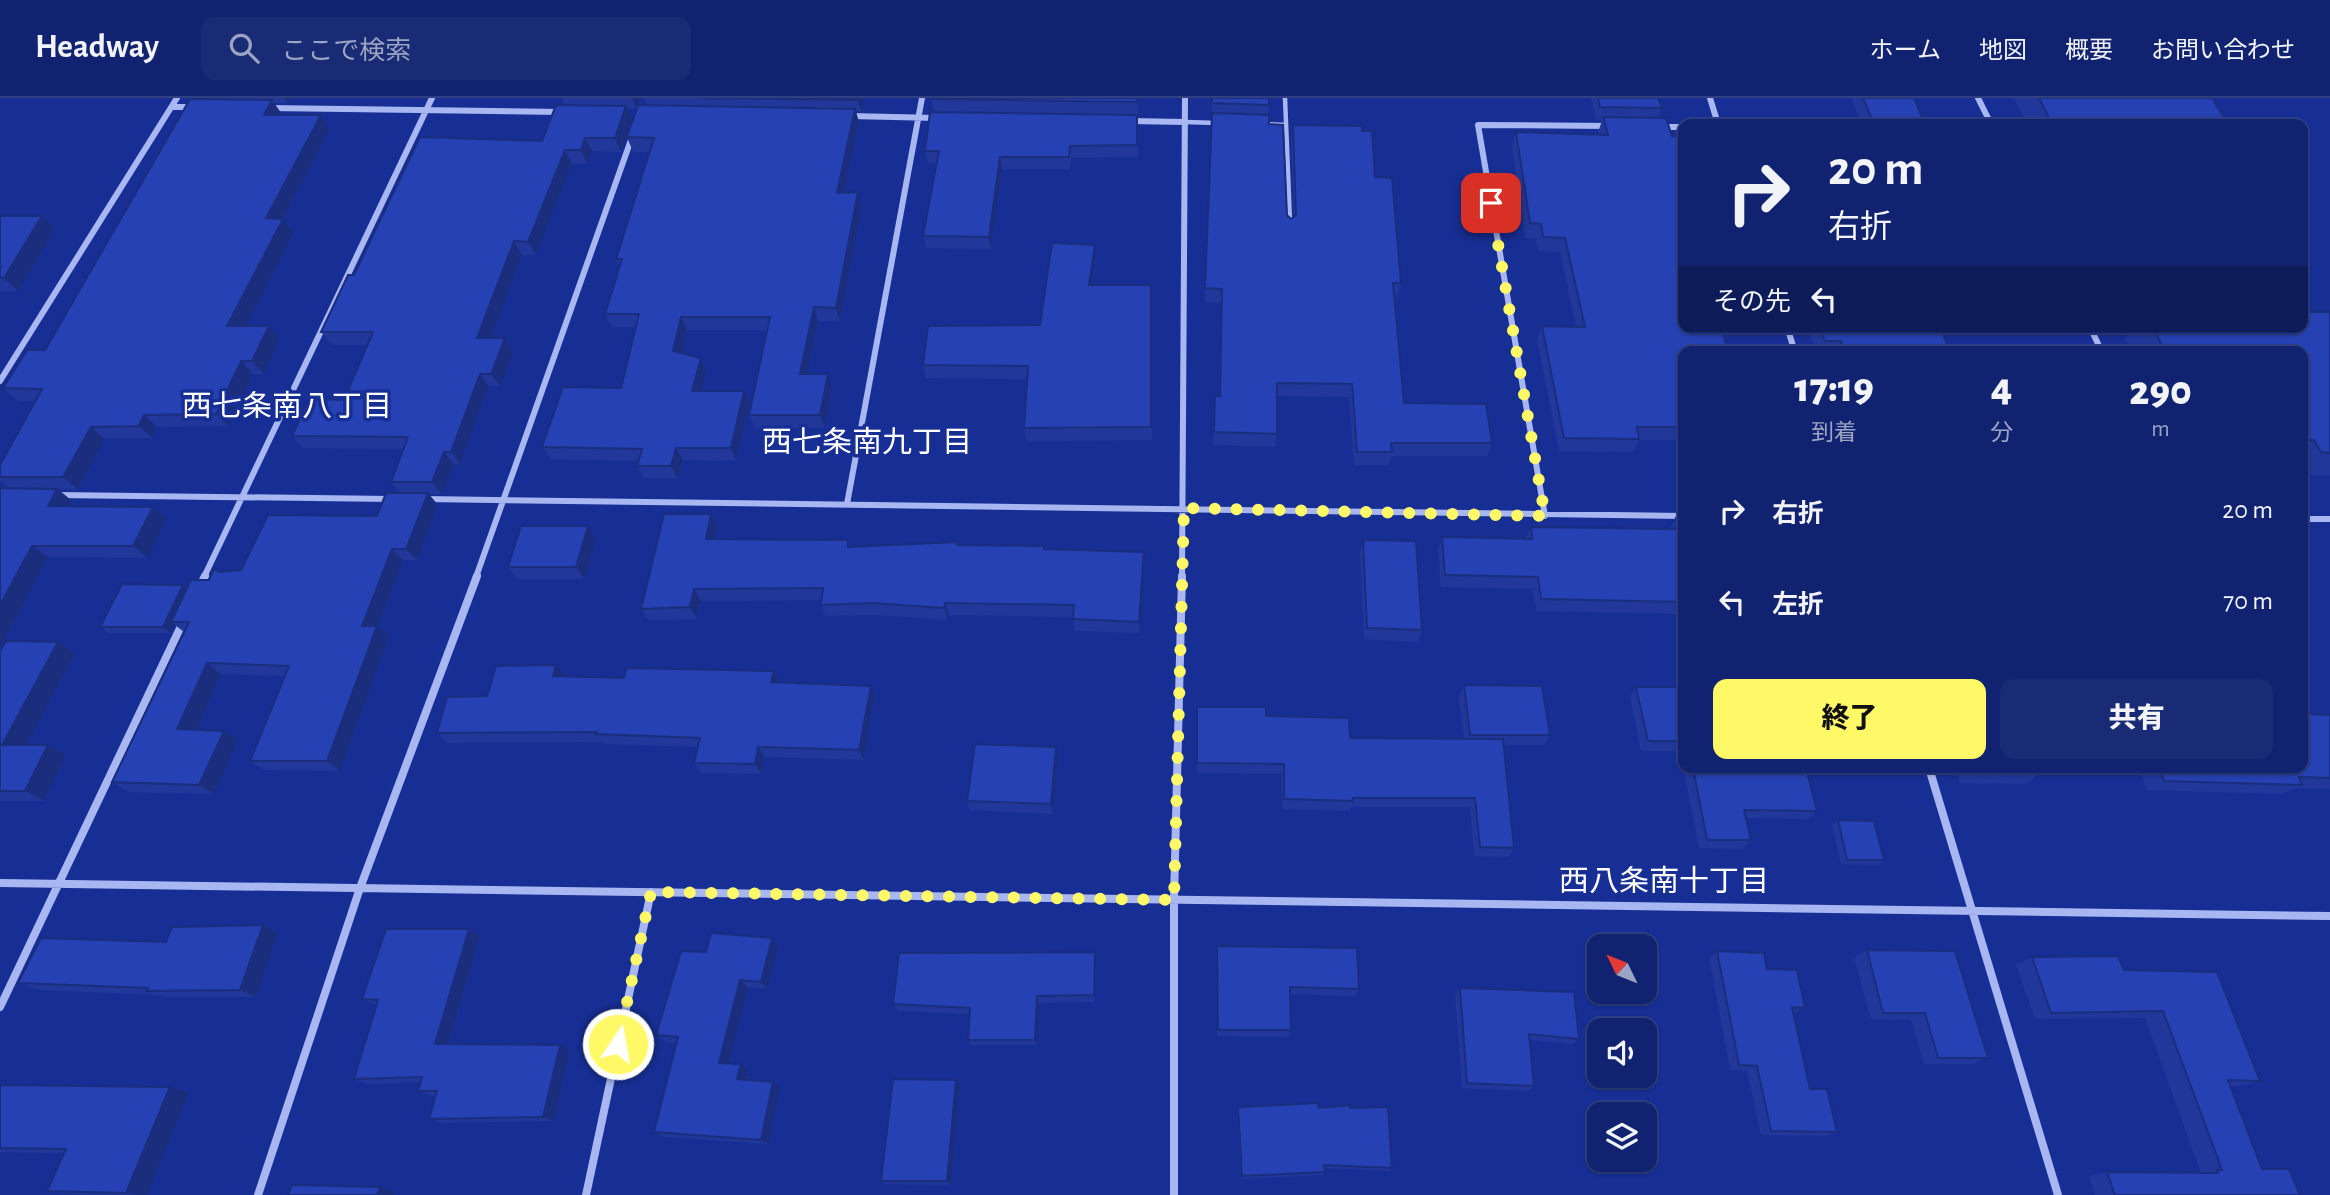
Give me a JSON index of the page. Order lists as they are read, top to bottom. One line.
{"districts":["西七条南八丁目","西七条南九丁目","西八条南十丁目"],"north":"top left","page":{"header":"Headway","search":"ここで検索","nav":["ホーム","地図","概要","お問い合わせ"],"turn":["20 m","右折"],"then":"その先","eta":["17:19","到着","4","分","290","m"],"list":[{"name":"右折","value":"20 m"},{"name":"左折","value":"70 m"}],"buttons":["終了","共有"]}}
